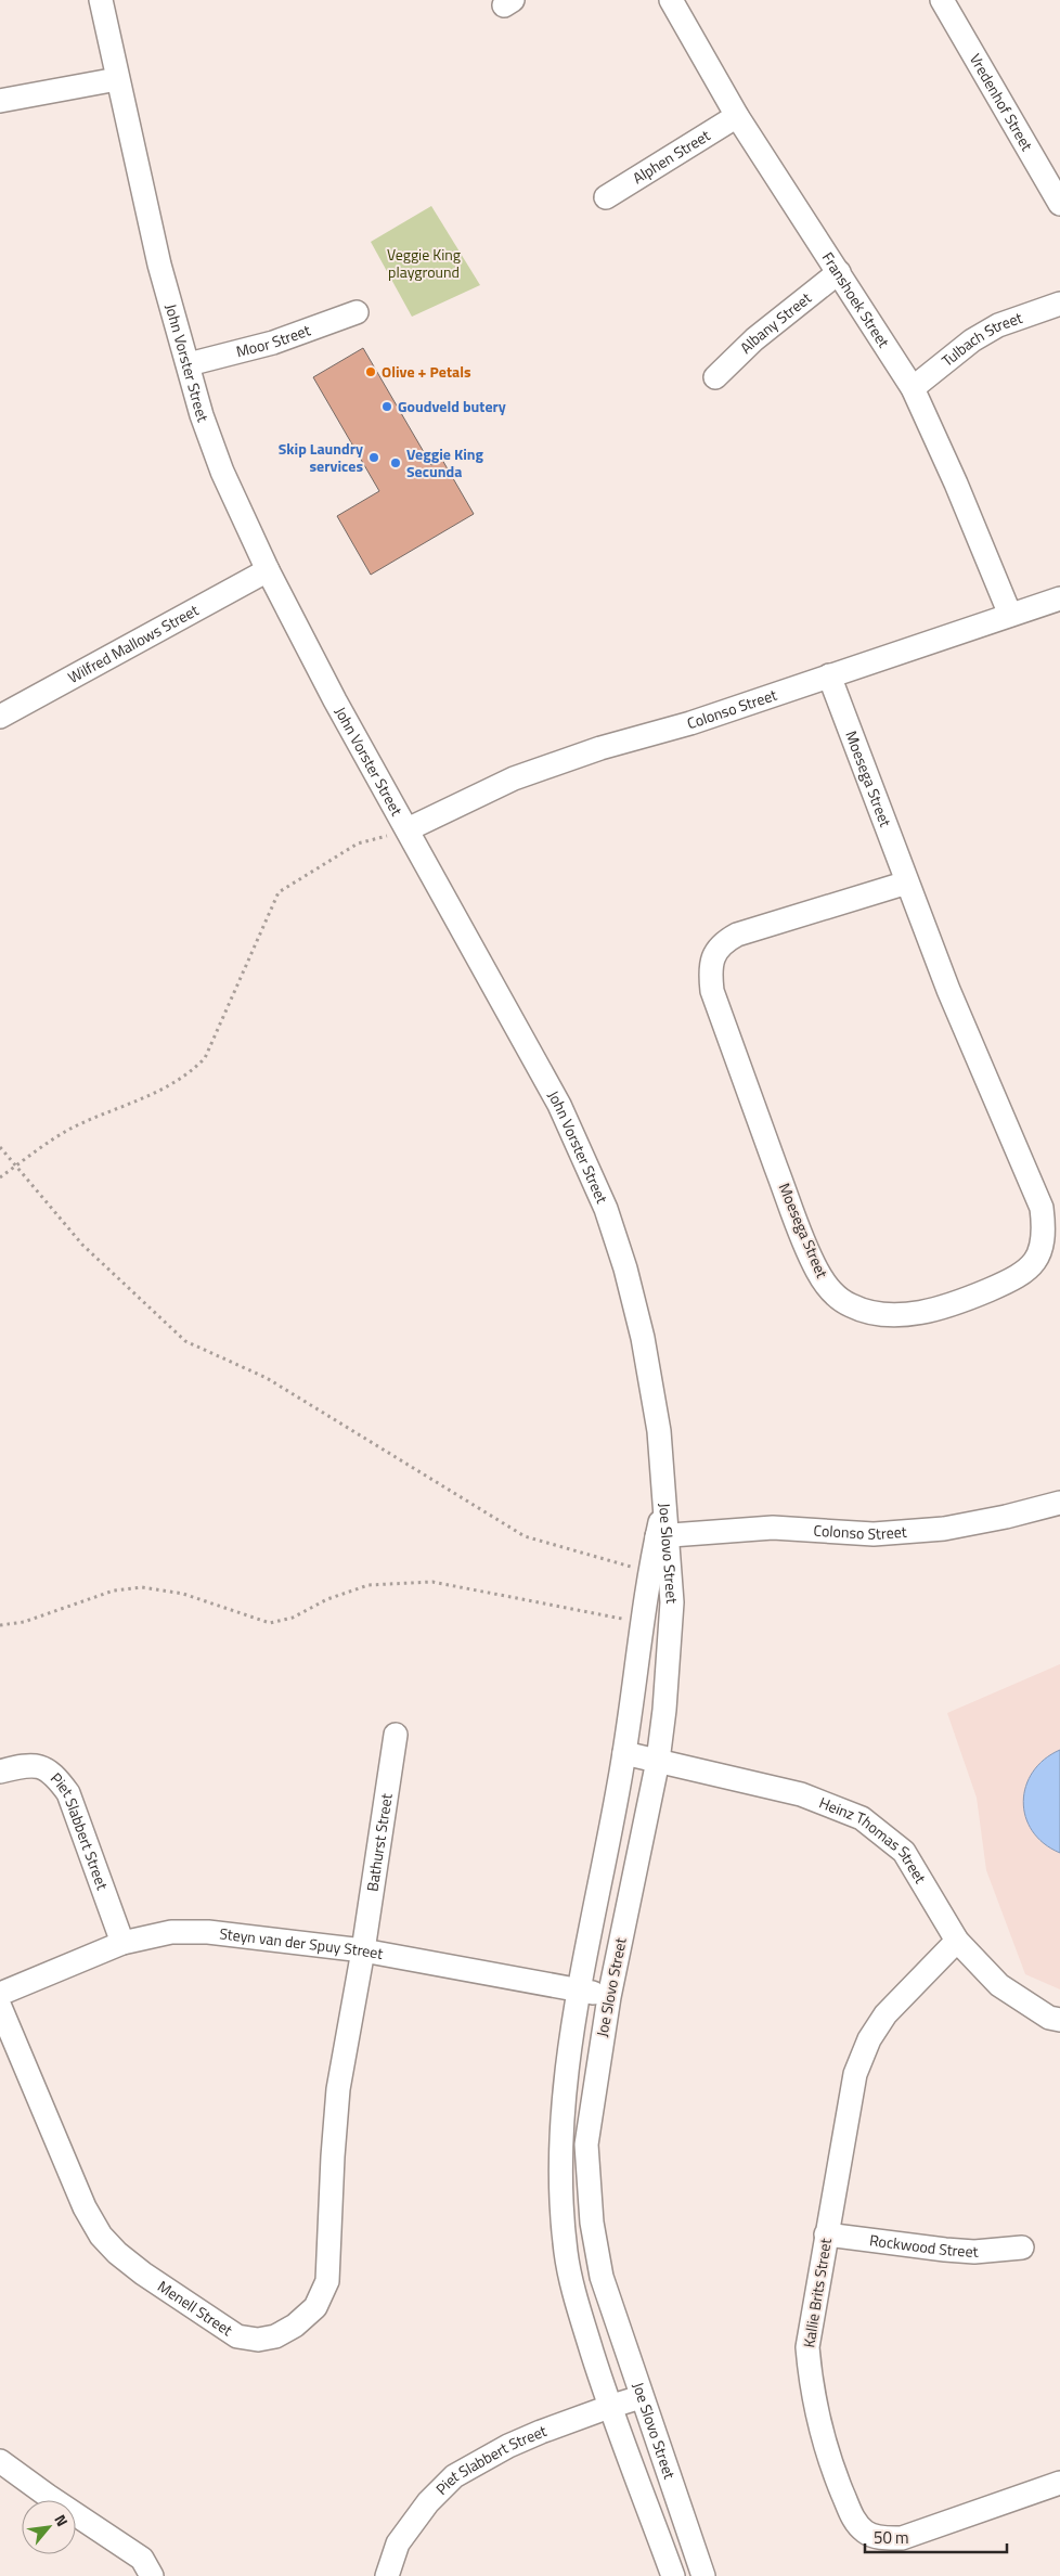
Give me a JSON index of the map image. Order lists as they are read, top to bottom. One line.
{"streets":{"street":["Vredenhof Street","Alphen Street","Franshoek Street","Albany Street","Moor Street","Tulbach Street","John Vorster Street","Wilfred Mallows Street","Colonso Street","Moesega Street","Joe Slovo Street","Piet Slabbert Street","Bathurst Street","Heinz Thomas Street","Steyn van der Spuy Street","Rockwood Street","Kallie Brits Street","Menell Street"]},"crossings":[["Alphen Street","Franshoek Street"],["Franshoek Street","Albany Street"],["Franshoek Street","Tulbach Street"],["Franshoek Street","Colonso Street"],["Moor Street","John Vorster Street"],["John Vorster Street","Wilfred Mallows Street"],["John Vorster Street","Colonso Street"],["John Vorster Street","Joe Slovo Street"],["Colonso Street","Moesega Street"],["Colonso Street","Joe Slovo Street"],["Joe Slovo Street","Piet Slabbert Street"],["Joe Slovo Street","Heinz Thomas Street"],["Joe Slovo Street","Steyn van der Spuy Street"],["Piet Slabbert Street","Steyn van der Spuy Street"],["Bathurst Street","Steyn van der Spuy Street"],["Bathurst Street","Menell Street"],["Heinz Thomas Street","Kallie Brits Street"],["Steyn van der Spuy Street","Menell Street"],["Rockwood Street","Kallie Brits Street"]],"parks":["Veggie King playground"],"places":["Olive + Petals","Goudveld butery","Skip Laundry services","Veggie King Secunda"],"scale_bar":"50 m","north":"top right"}
